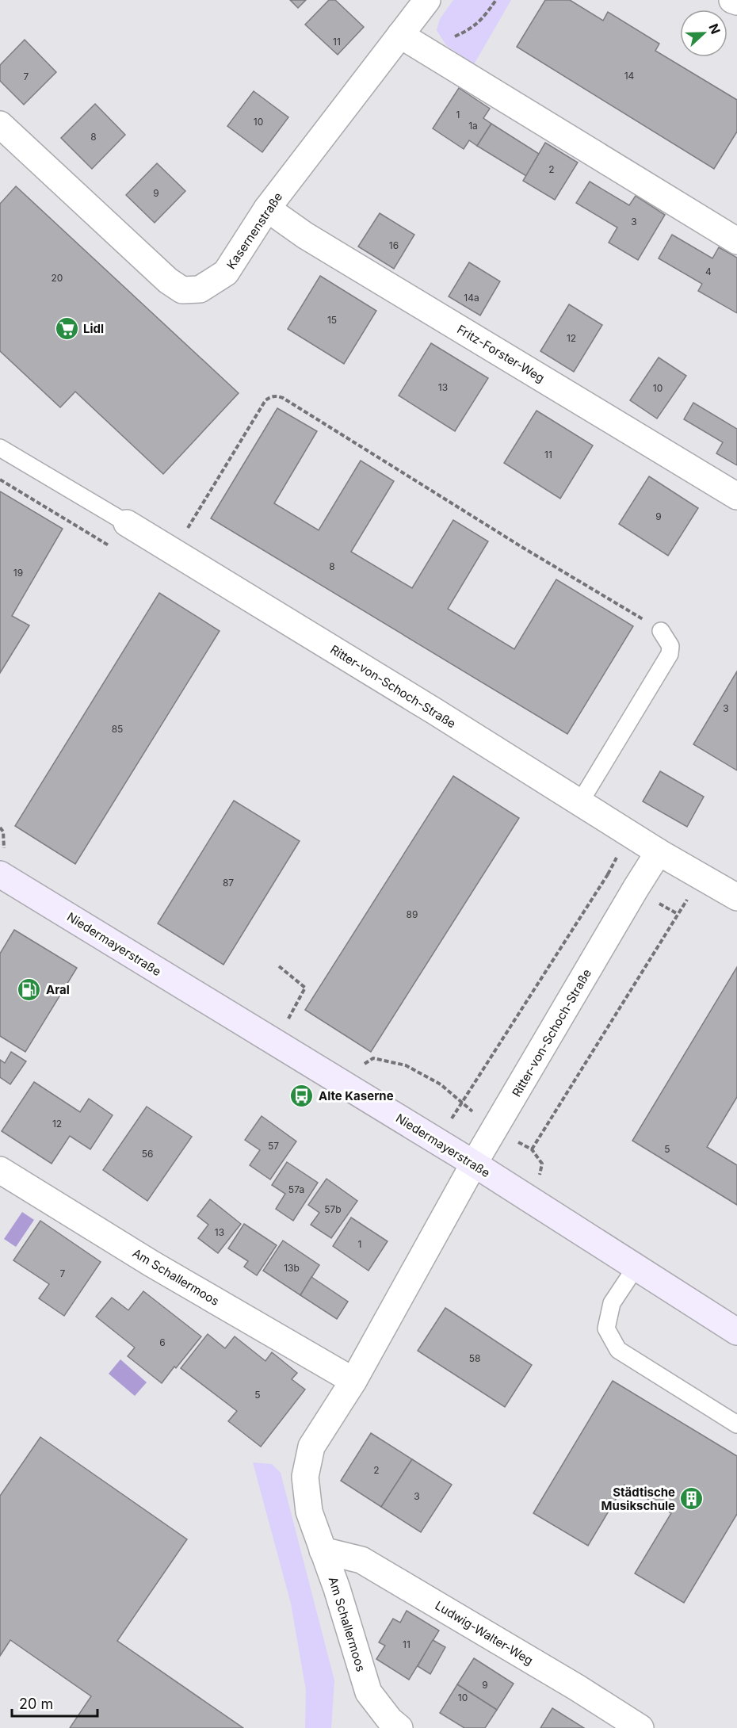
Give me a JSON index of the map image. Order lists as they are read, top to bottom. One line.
{"streets":{"main road":["Niedermayerstraße"],"street":["Kasernenstraße","Fritz-Forster-Weg","Ritter-von-Schoch-Straße","Am Schallermoos","Ludwig-Walter-Weg"]},"crossings":[["Kasernenstraße","Fritz-Forster-Weg"],["Ritter-von-Schoch-Straße","Niedermayerstraße"],["Ritter-von-Schoch-Straße","Am Schallermoos"],["Niedermayerstraße","Am Schallermoos"],["Am Schallermoos","Ludwig-Walter-Weg"]],"places":{"supermarket":["Lidl"],"fuel station":["Aral"],"bus stop":["Alte Kaserne"],"building":["Städtische Musikschule"]},"house_numbers":["11","14","7","1","10","1a","8","2","9","3","16","4","20","14a","15","12","13","10","11","9","8","19","3","85","87","89","12","57","5","56","57a","57b","13","1","13b","7","6","58","5","2","3","11","9","10"],"scale_bar":"20 m","north":"right"}
